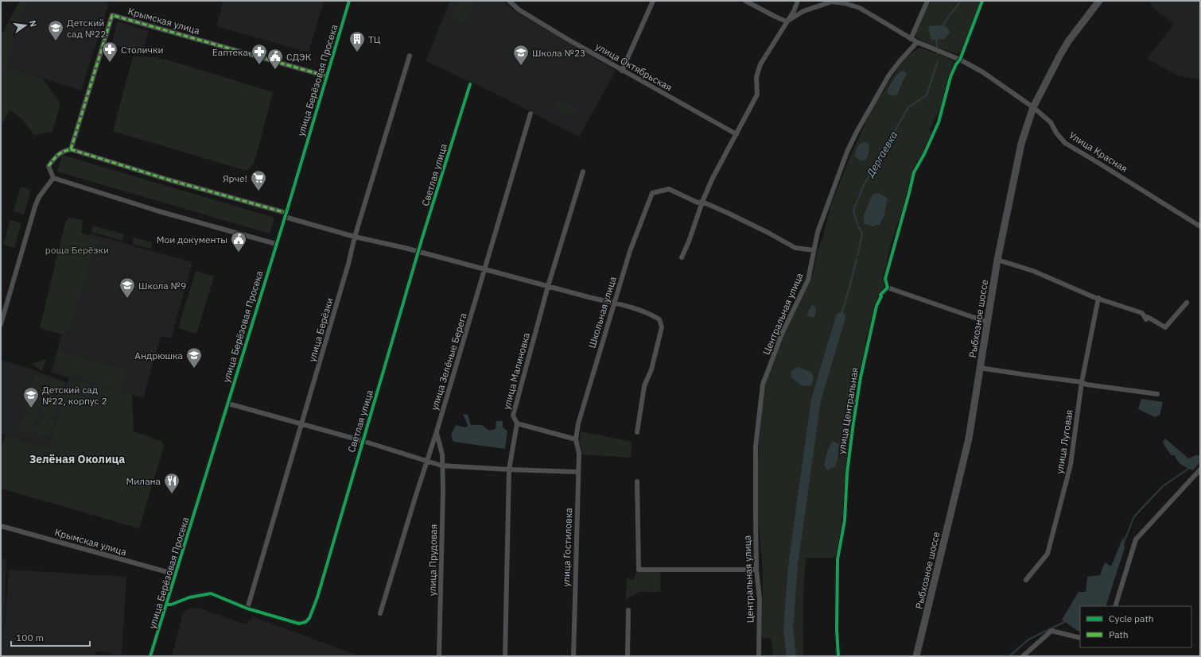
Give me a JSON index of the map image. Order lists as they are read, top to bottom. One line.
{"streets":{"main road":["Рыбхозное шоссе"],"street":["Крымская улица","улица Октябрьская","улица Берёзовая Просека","Улица Красная","Светлая улица","Школьная улица","Центральная улица","улица Берёзки","улица Зелёные Берега","улица Малиновка","улица Центральная","улица Луговая","улица Гостиловка","улица Прудовая"]},"crossings":[["Крымская улица","улица Берёзовая Просека"],["улица Берёзовая Просека","Светлая улица"],["Улица Красная","Центральная улица"],["Улица Красная","Рыбхозное шоссе"],["Светлая улица","улица Берёзки"],["Школьная улица","улица Гостиловка"],["улица Зелёные Берега","улица Прудовая"]],"districts":["Зелёная Околица"],"water":["Дергаевка"],"parks":["роща Берёзки"],"places":{"school or university":["Детский сад №22","Школа №23","Школа №9","Андрюшка","Детский сад №22, корпус 2"],"building":["ТЦ"],"pharmacy":["Столички","Еаптека"],"public building":["СДЭК","Мои документы"],"supermarket":["Ярче!"],"restaurant":["Милана"]},"legend":["Cycle path","Path"],"scale_bar":"100 m","north":"right"}
